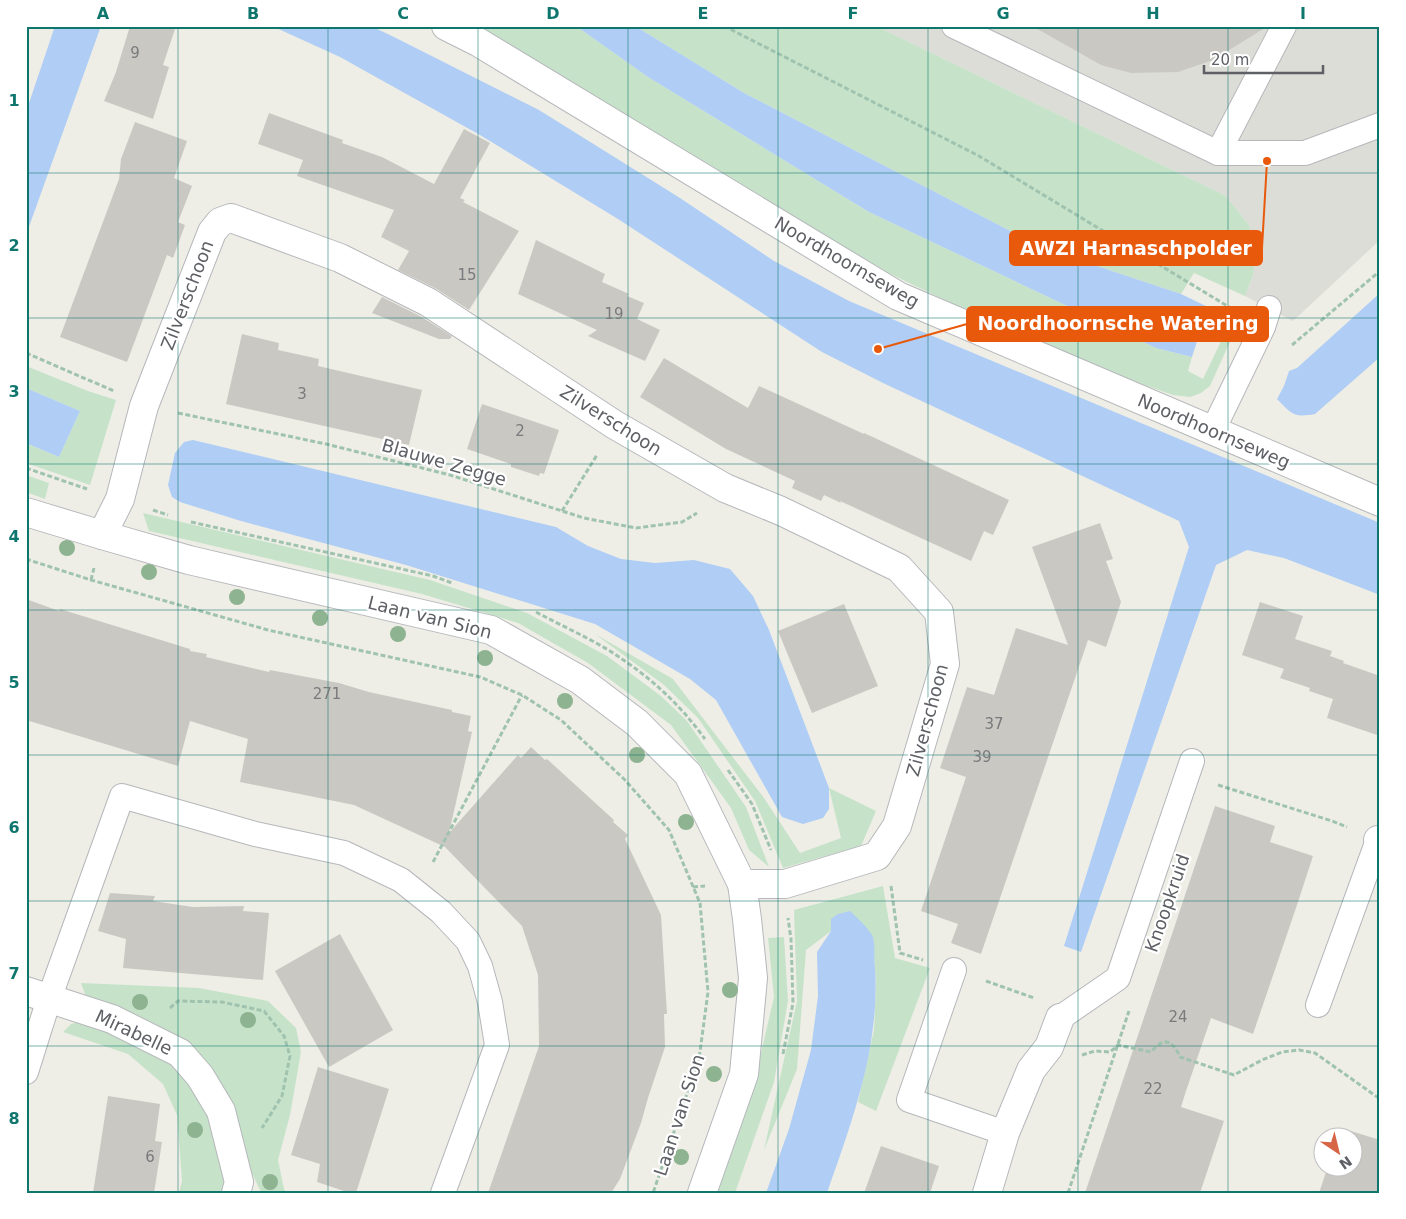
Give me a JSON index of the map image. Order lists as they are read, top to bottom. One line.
{"streets":{"street":["Noordhoornseweg","Zilverschoon","Laan van Sion","Mirabelle"],"path":["Blauwe Zegge"]},"crossings":[["Zilverschoon","Blauwe Zegge"],["Zilverschoon","Laan van Sion"]],"places":["AWZI Harnaschpolder","Noordhoornsche Watering"],"house_numbers":["9","15","19","3","2","271","37","39","24","22","6"],"scale_bar":"20 m","north":"bottom right","grid":{"columns":["A","B","C","D","E","F","G","H","I"],"rows":["1","2","3","4","5","6","7","8"]}}
